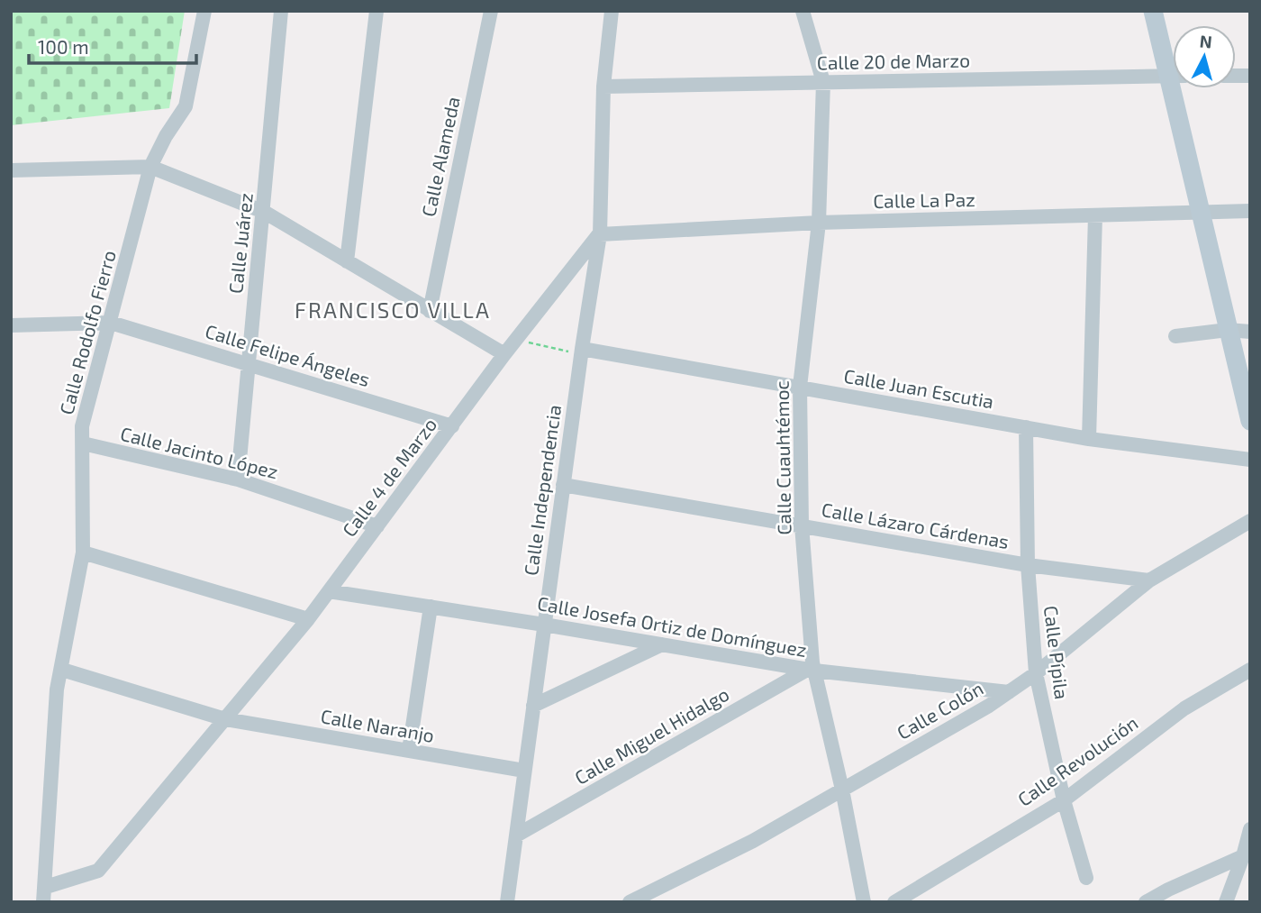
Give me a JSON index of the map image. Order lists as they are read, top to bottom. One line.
{"streets":{"street":["Calle 20 de Marzo","Calle Alameda","Calle La Paz","Calle Juárez","Calle Rodolfo Fierro","Calle Felipe Ángeles","Calle Juan Escutia","Calle Jacinto López","Calle Cuauhtémoc","Calle 4 de Marzo","Calle Independencia","Calle Lázaro Cárdenas","Calle Josefa Ortiz de Domínguez","Calle Pípila","Calle Colón","Calle Naranjo","Calle Miguel Hidalgo","Calle Revolución"]},"crossings":[["Calle 20 de Marzo","Calle Cuauhtémoc"],["Calle La Paz","Calle Cuauhtémoc"],["Calle La Paz","Calle 4 de Marzo"],["Calle La Paz","Calle Independencia"],["Calle Juárez","Calle Felipe Ángeles"],["Calle Juárez","Calle Jacinto López"],["Calle Rodolfo Fierro","Calle Felipe Ángeles"],["Calle Rodolfo Fierro","Calle Jacinto López"],["Calle Rodolfo Fierro","Calle 4 de Marzo"],["Calle Rodolfo Fierro","Calle Naranjo"],["Calle Felipe Ángeles","Calle 4 de Marzo"],["Calle Juan Escutia","Calle Cuauhtémoc"],["Calle Juan Escutia","Calle Independencia"],["Calle Juan Escutia","Calle Pípila"],["Calle Jacinto López","Calle 4 de Marzo"],["Calle Cuauhtémoc","Calle Lázaro Cárdenas"],["Calle Cuauhtémoc","Calle Josefa Ortiz de Domínguez"],["Calle Cuauhtémoc","Calle Colón"],["Calle Cuauhtémoc","Calle Miguel Hidalgo"],["Calle 4 de Marzo","Calle Independencia"],["Calle 4 de Marzo","Calle Josefa Ortiz de Domínguez"],["Calle 4 de Marzo","Calle Naranjo"],["Calle Independencia","Calle Lázaro Cárdenas"],["Calle Independencia","Calle Josefa Ortiz de Domínguez"],["Calle Independencia","Calle Naranjo"],["Calle Independencia","Calle Miguel Hidalgo"],["Calle Lázaro Cárdenas","Calle Pípila"],["Calle Lázaro Cárdenas","Calle Colón"],["Calle Josefa Ortiz de Domínguez","Calle Colón"],["Calle Josefa Ortiz de Domínguez","Calle Miguel Hidalgo"],["Calle Pípila","Calle Colón"],["Calle Pípila","Calle Revolución"]],"districts":["FRANCISCO VILLA"],"scale_bar":"100 m","north":"top"}
